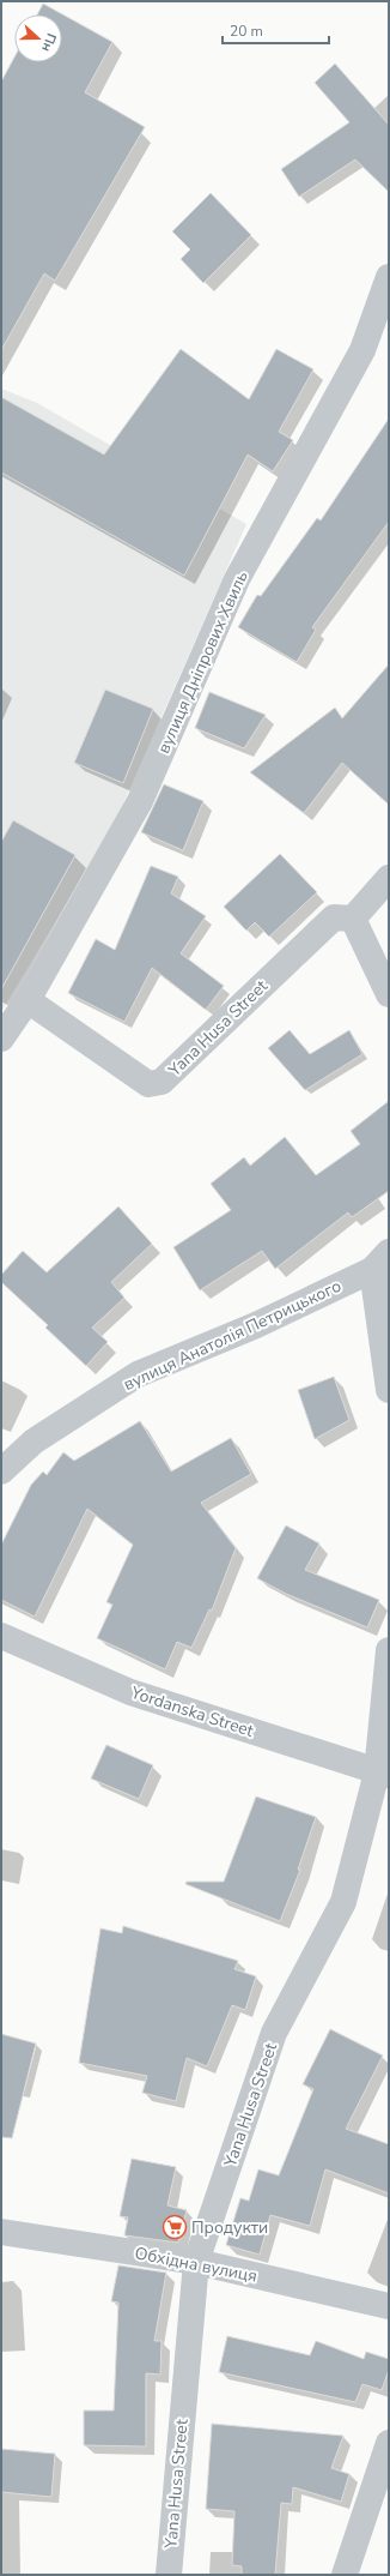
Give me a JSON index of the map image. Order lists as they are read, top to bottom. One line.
{"streets":{"street":["вулиця Дніпрових Хвиль","Yana Husa Street","вулиця Анатолія Петрицького","Yordanska Street","Обхідна вулиця"]},"crossings":[["вулиця Дніпрових Хвиль","Yana Husa Street"],["Yana Husa Street","Yordanska Street"],["Yana Husa Street","Обхідна вулиця"]],"places":{"supermarket":["Продукти"]},"scale_bar":"20 m","north":"right"}
